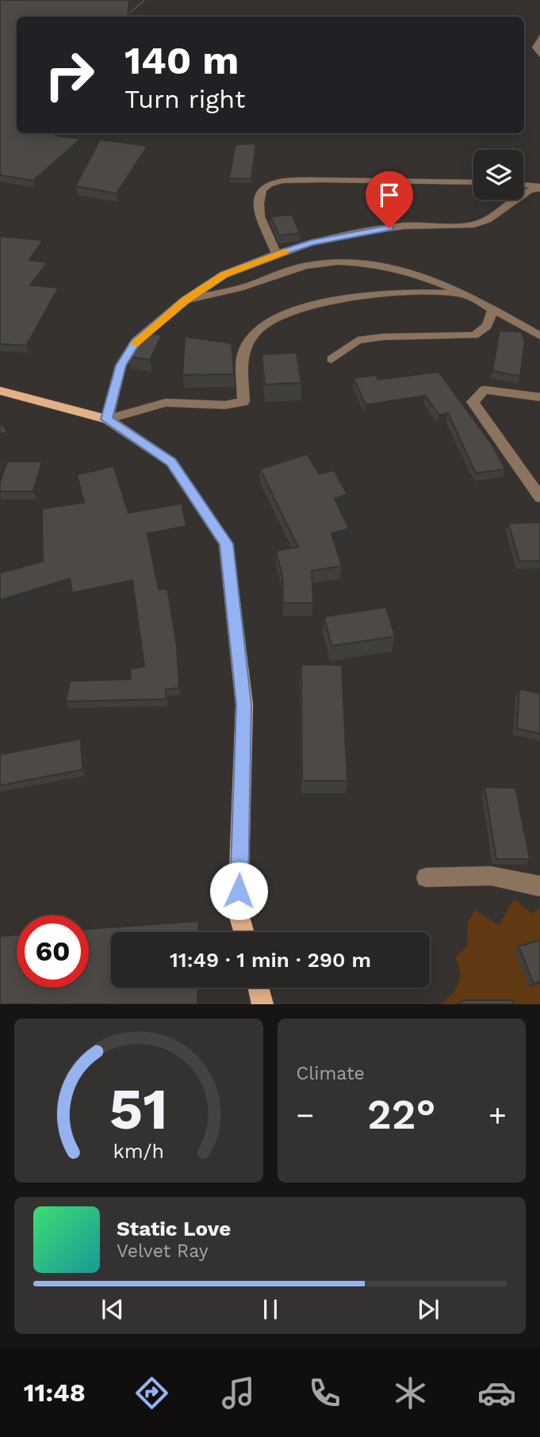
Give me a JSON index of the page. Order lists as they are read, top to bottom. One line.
{"page":{"turn":["140 m","Turn right"],"limit":"60","trip":"11:49 · 1 min · 290 m","tile":"Climate","heat":["−","22°","+"],"song":["Static Love","Velvet Ray"],"tabs":"11:48","gauge":["51","km/h"]}}
